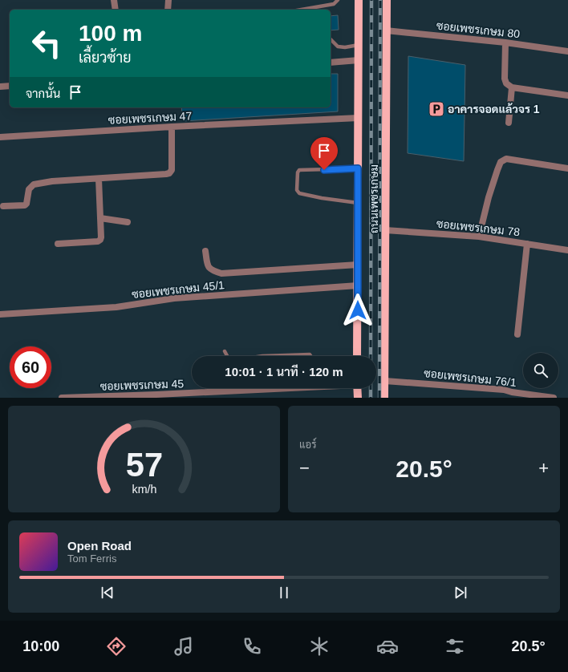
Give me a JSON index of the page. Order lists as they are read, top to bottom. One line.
{"streets":{"main road":["ถนนเพชรเกษม"],"street":["ซอยเพชรเกษม 80","ซอยเพชรเกษม 47","ซอยเพชรเกษม 78","ซอยเพชรเกษม 45/1","ซอยเพชรเกษม 76/1","ซอยเพชรเกษม 45"]},"crossings":[["ซอยเพชรเกษม 80","ถนนเพชรเกษม"],["ซอยเพชรเกษม 47","ถนนเพชรเกษม"],["ถนนเพชรเกษม","ซอยเพชรเกษม 78"],["ถนนเพชรเกษม","ซอยเพชรเกษม 45/1"],["ถนนเพชรเกษม","ซอยเพชรเกษม 76/1"]],"places":{"parking":["อาคารจอดแล้วจร 1"]},"page":{"turn":["100 m","เลี้ยวซ้าย"],"then":"จากนั้น","limit":"60","trip":"10:01 · 1 นาที · 120 m","tile":"แอร์","heat":["−","20.5°","+"],"song":["Open Road","Tom Ferris"],"tabs":["10:00","20.5°"],"gauge":["57","km/h"]}}
